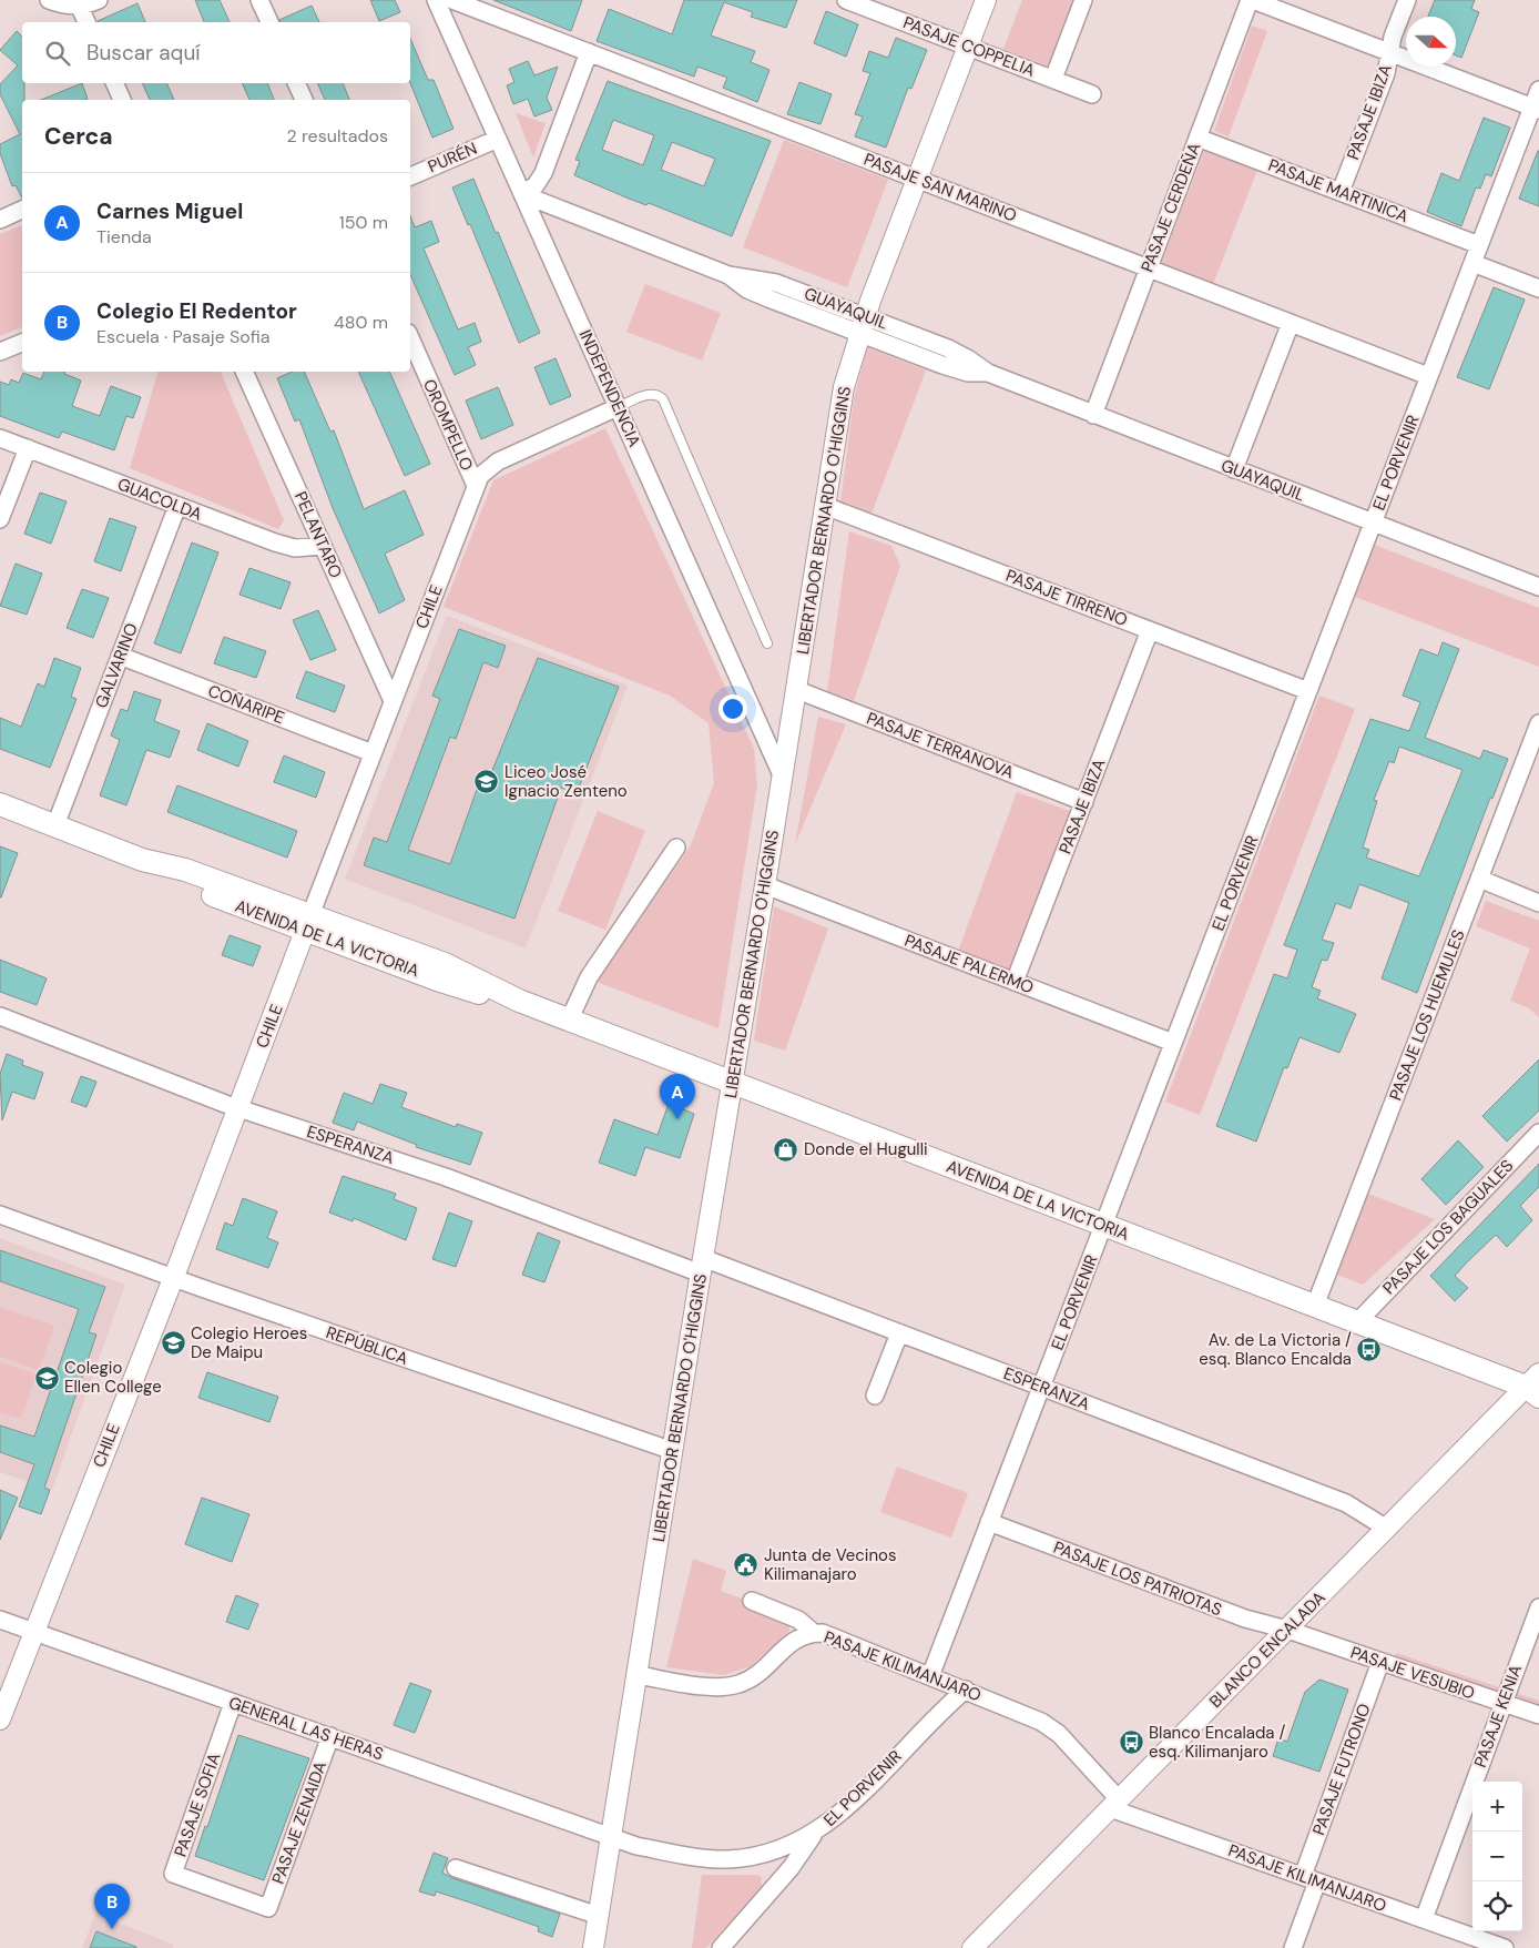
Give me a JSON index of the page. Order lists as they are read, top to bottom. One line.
{"streets":{"main road":["AVENIDA DE LA VICTORIA"],"street":["PASAJE COPPELIA","PASAJE IBIZA","PURÉN","PASAJE SAN MARINO","PASAJE MARTINICA","PASAJE CERDEÑA","GUAYAQUIL","INDEPENDENCIA","OROMPELLO","EL PORVENIR","GUACOLDA","LIBERTADOR BERNARDO O'HIGGINS","PELANTARO","PASAJE TIRRENO","CHILE","GALVARINO","COÑARIPE","PASAJE TERRANOVA","PASAJE PALERMO","PASAJE LOS HUEMULES","ESPERANZA","PASAJE LOS BAGUALES","REPÚBLICA","PASAJE LOS PATRIOTAS","BLANCO ENCALADA","PASAJE KILIMANJARO","PASAJE VESUBIO","PASAJE KENIA","GENERAL LAS HERAS","PASAJE FUTRONO","PASAJE SOFIA","PASAJE ZENAIDA"]},"crossings":[["PASAJE COPPELIA","LIBERTADOR BERNARDO O'HIGGINS"],["PASAJE IBIZA","PASAJE MARTINICA"],["PASAJE IBIZA","PASAJE TIRRENO"],["PASAJE IBIZA","PASAJE TERRANOVA"],["PASAJE IBIZA","PASAJE PALERMO"],["PURÉN","INDEPENDENCIA"],["PASAJE SAN MARINO","PASAJE CERDEÑA"],["PASAJE SAN MARINO","EL PORVENIR"],["PASAJE SAN MARINO","LIBERTADOR BERNARDO O'HIGGINS"],["PASAJE MARTINICA","PASAJE CERDEÑA"],["PASAJE MARTINICA","EL PORVENIR"],["PASAJE CERDEÑA","GUAYAQUIL"],["GUAYAQUIL","INDEPENDENCIA"],["GUAYAQUIL","EL PORVENIR"],["GUAYAQUIL","LIBERTADOR BERNARDO O'HIGGINS"],["INDEPENDENCIA","LIBERTADOR BERNARDO O'HIGGINS"],["INDEPENDENCIA","CHILE"],["OROMPELLO","CHILE"],["EL PORVENIR","LIBERTADOR BERNARDO O'HIGGINS"],["EL PORVENIR","PASAJE TIRRENO"],["EL PORVENIR","AVENIDA DE LA VICTORIA"],["EL PORVENIR","PASAJE PALERMO"],["EL PORVENIR","ESPERANZA"],["EL PORVENIR","PASAJE LOS PATRIOTAS"],["EL PORVENIR","PASAJE KILIMANJARO"],["EL PORVENIR","GENERAL LAS HERAS"],["GUACOLDA","PELANTARO"],["GUACOLDA","GALVARINO"],["LIBERTADOR BERNARDO O'HIGGINS","PASAJE TIRRENO"],["LIBERTADOR BERNARDO O'HIGGINS","PASAJE TERRANOVA"],["LIBERTADOR BERNARDO O'HIGGINS","AVENIDA DE LA VICTORIA"],["LIBERTADOR BERNARDO O'HIGGINS","PASAJE PALERMO"],["LIBERTADOR BERNARDO O'HIGGINS","ESPERANZA"],["LIBERTADOR BERNARDO O'HIGGINS","REPÚBLICA"],["LIBERTADOR BERNARDO O'HIGGINS","PASAJE KILIMANJARO"],["LIBERTADOR BERNARDO O'HIGGINS","GENERAL LAS HERAS"],["PELANTARO","CHILE"],["CHILE","COÑARIPE"],["CHILE","AVENIDA DE LA VICTORIA"],["CHILE","ESPERANZA"],["CHILE","REPÚBLICA"],["CHILE","GENERAL LAS HERAS"],["GALVARINO","COÑARIPE"],["GALVARINO","AVENIDA DE LA VICTORIA"],["AVENIDA DE LA VICTORIA","PASAJE LOS HUEMULES"],["AVENIDA DE LA VICTORIA","PASAJE LOS BAGUALES"],["AVENIDA DE LA VICTORIA","BLANCO ENCALADA"],["ESPERANZA","BLANCO ENCALADA"],["PASAJE LOS PATRIOTAS","BLANCO ENCALADA"],["PASAJE LOS PATRIOTAS","PASAJE VESUBIO"],["BLANCO ENCALADA","PASAJE KILIMANJARO"],["BLANCO ENCALADA","PASAJE VESUBIO"],["PASAJE KILIMANJARO","PASAJE KENIA"],["PASAJE KILIMANJARO","PASAJE FUTRONO"],["PASAJE VESUBIO","PASAJE KENIA"],["PASAJE VESUBIO","PASAJE FUTRONO"],["GENERAL LAS HERAS","PASAJE SOFIA"],["GENERAL LAS HERAS","PASAJE ZENAIDA"],["PASAJE SOFIA","PASAJE ZENAIDA"]],"places":{"school or university":["Liceo José Ignacio Zenteno","Colegio Heroes De Maipu","Colegio Ellen College"],"shop":["Donde el Hugulli"],"bus stop":["Av. de La Victoria / esq. Blanco Encalda","Blanco Encalada / esq. Kilimanjaro"],"public building":["Junta de Vecinos Kilimanajaro"]},"north":"right","page":{"search":"Buscar aquí","heading":["Cerca","2 resultados"],"list":[{"mark":"A","name":"Carnes Miguel","note":"Tienda","value":"150 m"},{"mark":"B","name":"Colegio El Redentor","note":"Escuela · Pasaje Sofia","value":"480 m"}],"pins":["A","B"],"map_buttons":["+","−"]}}
